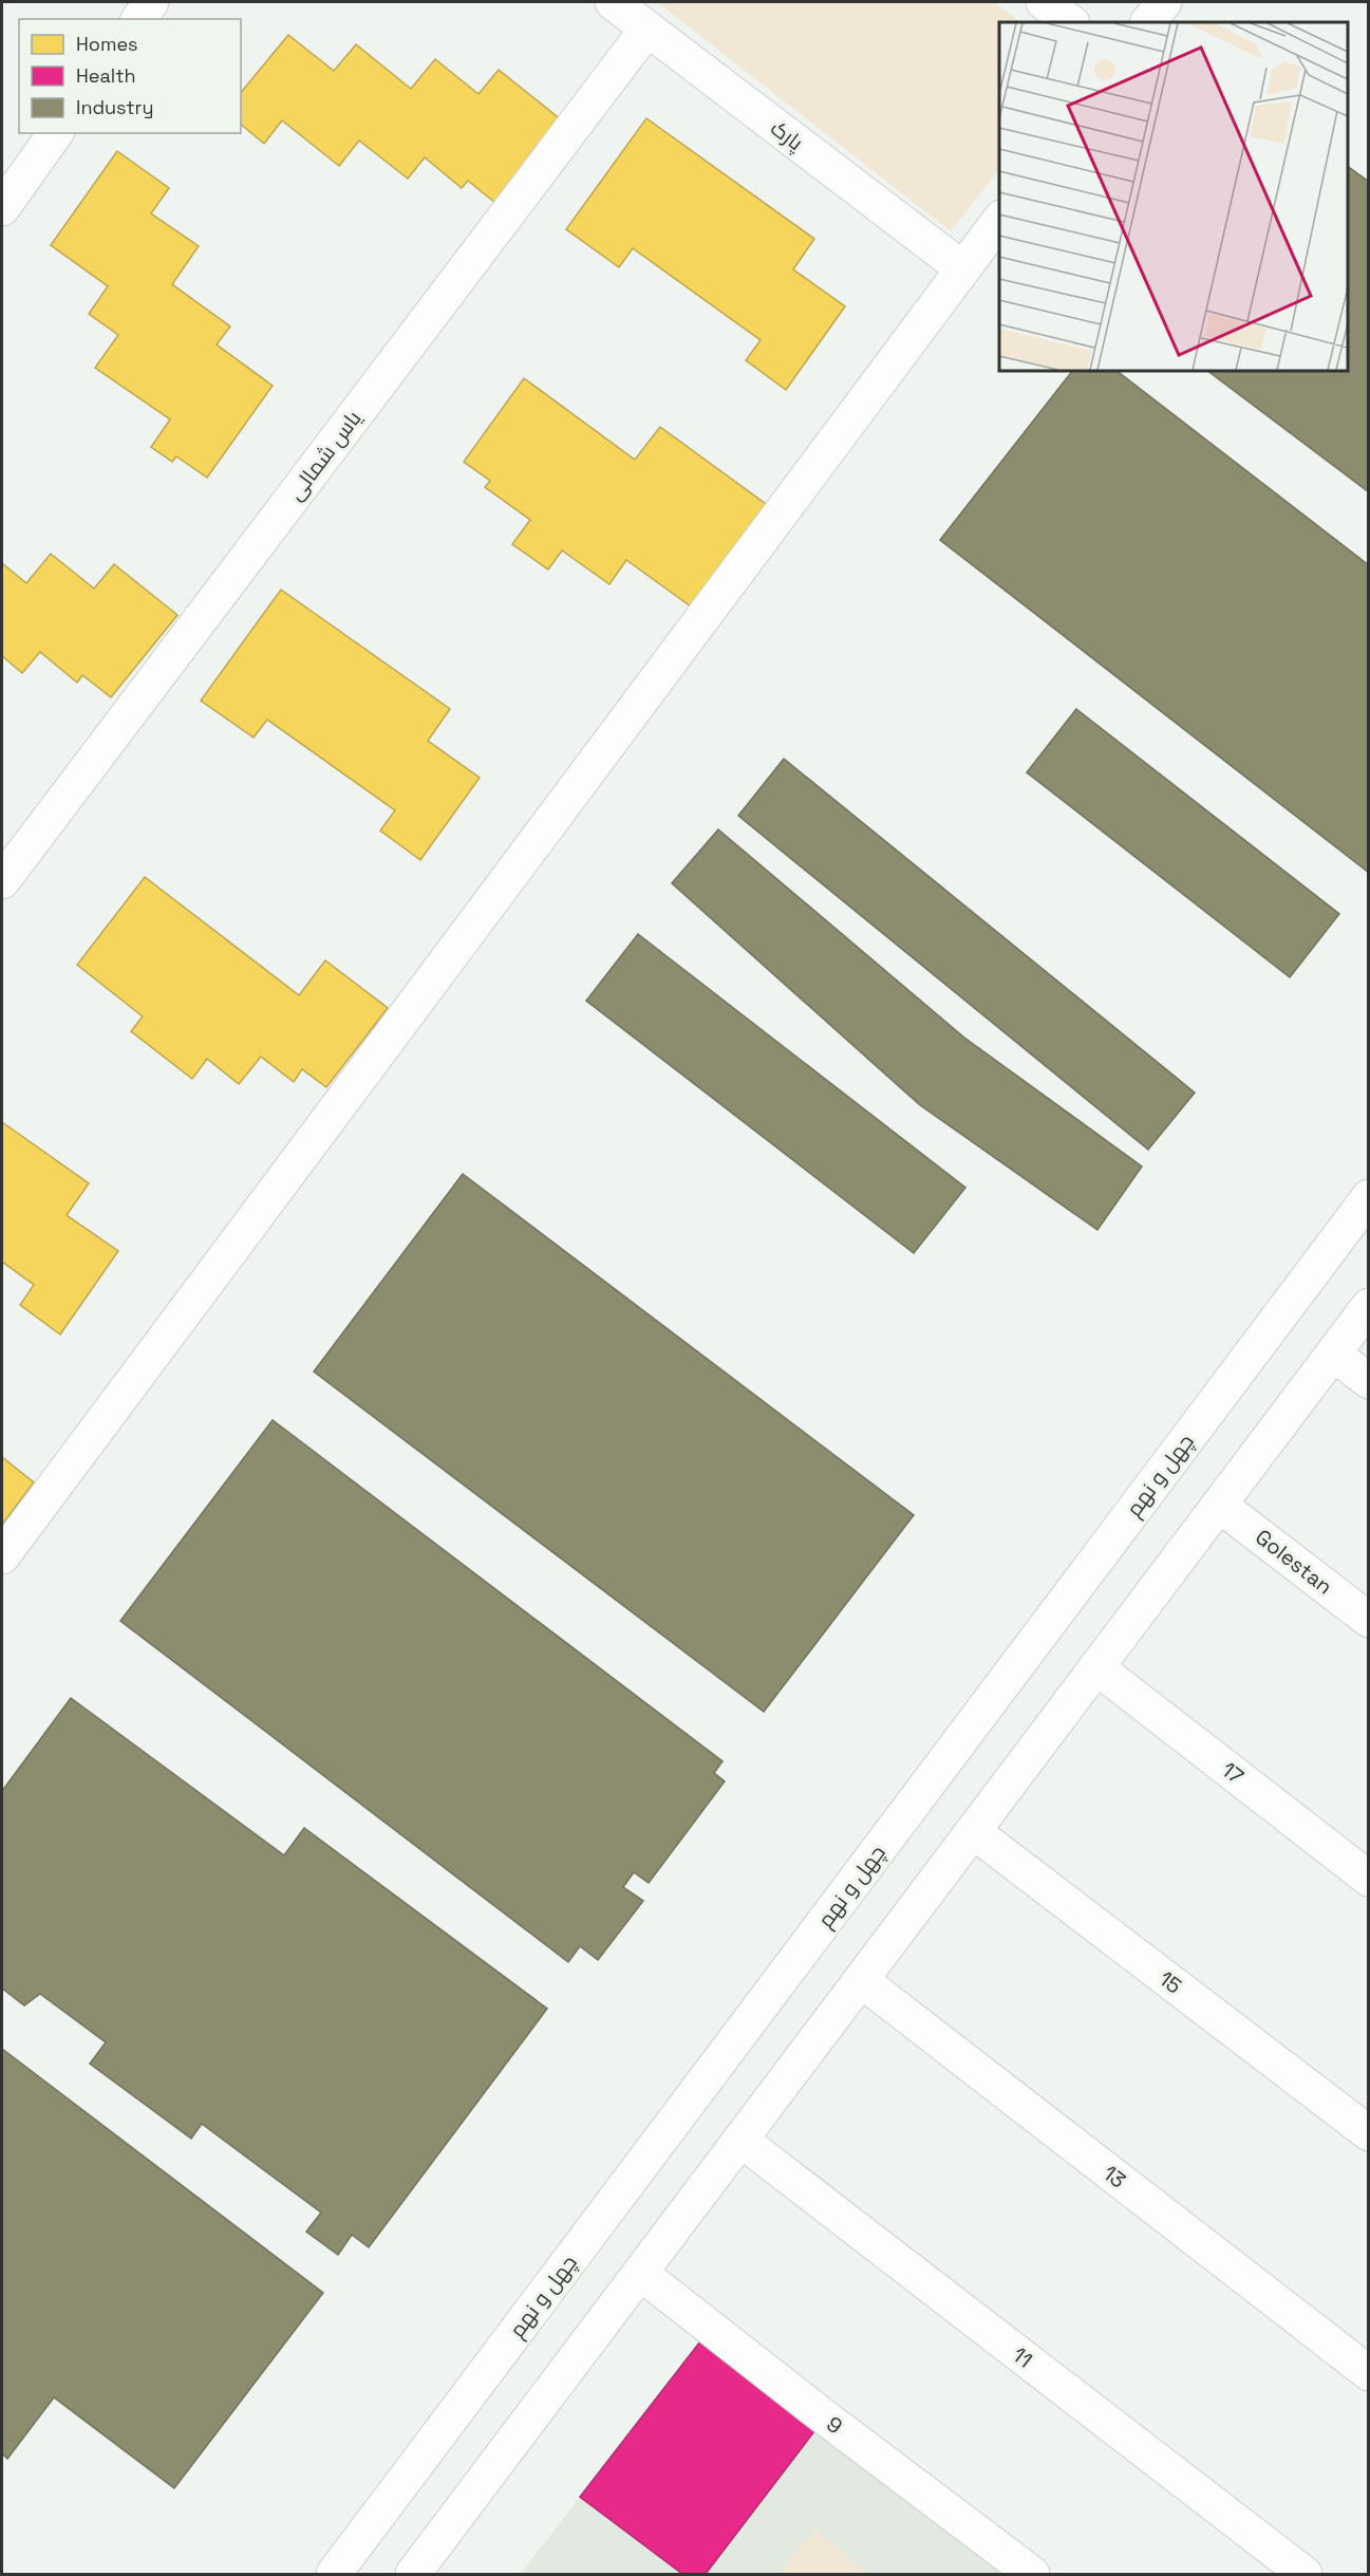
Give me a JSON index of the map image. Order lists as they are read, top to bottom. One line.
{"streets":{"street":["پارک","یاس شمالی","چهل و نهم","Golestan","17","15","13","11","9"]},"crossings":[["پارک","یاس شمالی"]],"legend":["Homes","Health","Industry"]}
